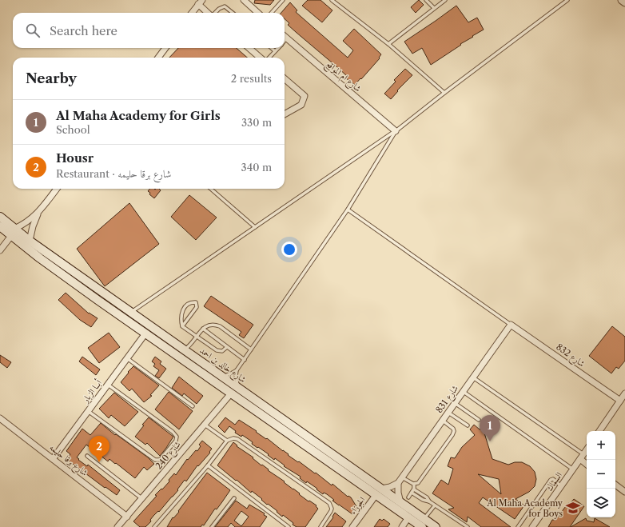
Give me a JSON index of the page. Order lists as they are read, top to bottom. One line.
{"streets":{"main road":["شارع خالد بن احمد"],"street":["شارع ام المواقع","شارع 832","أبــا الزبار","شارع 831","شارع 240","شارع برقا حليمه","السماك","الجوزاء"]},"crossings":[["شارع 832","شارع 831"],["شارع خالد بن احمد","أبــا الزبار"],["شارع خالد بن احمد","شارع 831"],["شارع خالد بن احمد","شارع 240"],["شارع خالد بن احمد","الجوزاء"],["أبــا الزبار","شارع برقا حليمه"],["شارع 831","الجوزاء"],["شارع 240","شارع برقا حليمه"]],"places":{"school or university":["Al Maha Academy for Boys"]},"page":{"search":"Search here","heading":["Nearby","2 results"],"list":[{"mark":"1","name":"Al Maha Academy for Girls","note":"School","value":"330 m"},{"mark":"2","name":"Housr","note":"Restaurant · شارع برقا حليمه","value":"340 m"}],"pins":["1","2"],"map_buttons":["+","−"]}}
